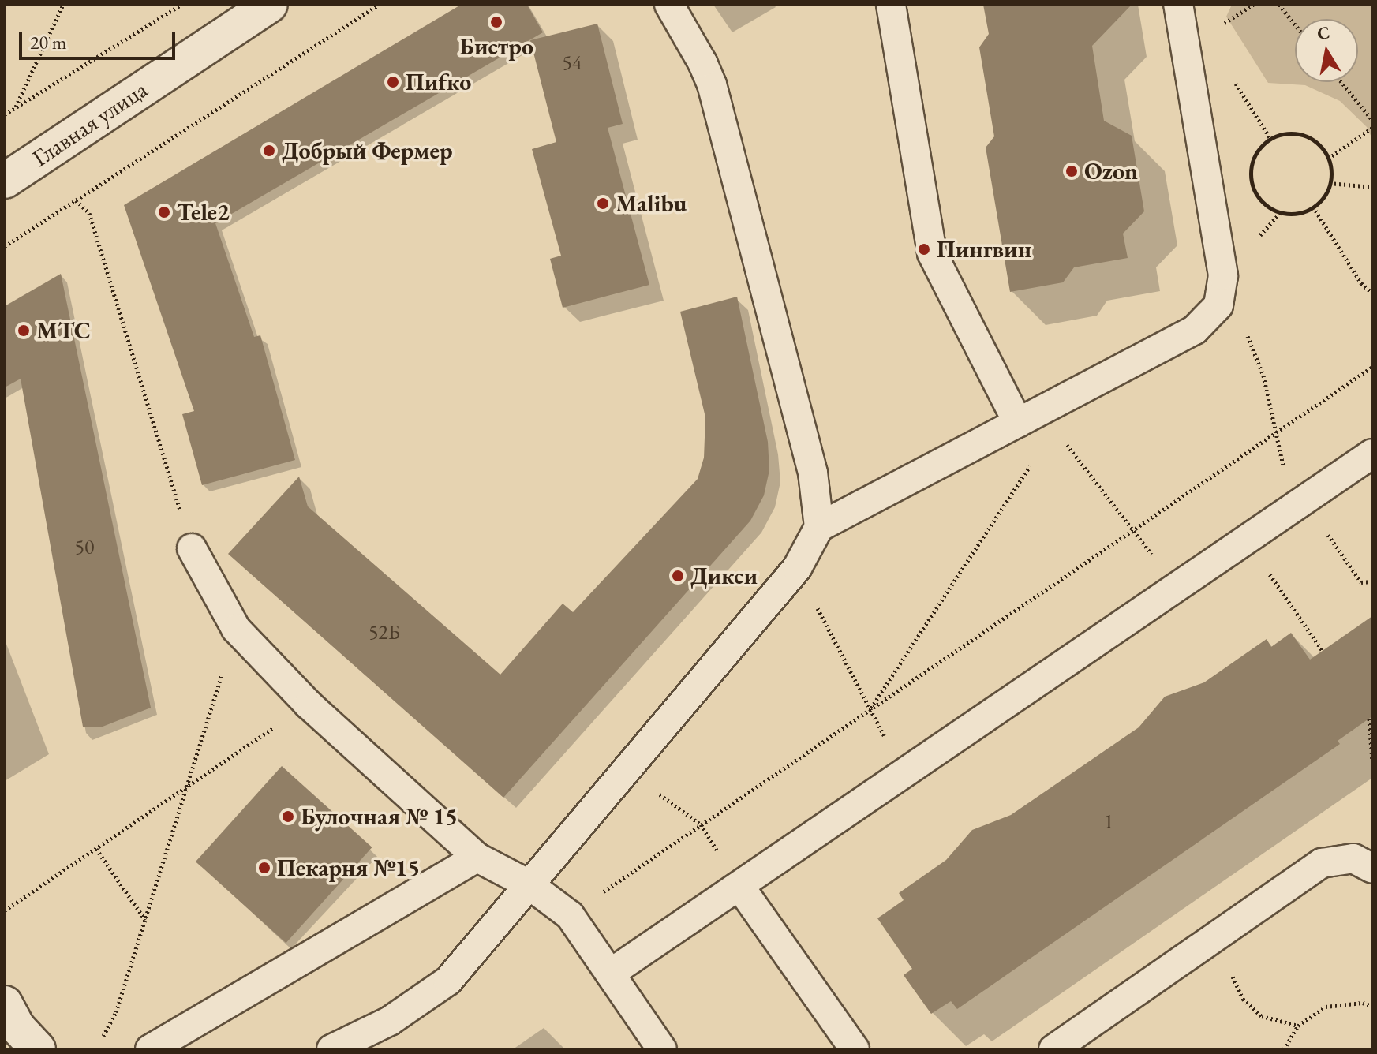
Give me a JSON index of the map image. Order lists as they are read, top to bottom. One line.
{"streets":{"main road":["Главная улица"]},"places":["Бистро","Пиfко","Добрый Фермер","Ozon","Malibu","Tele2","Пингвин","МТС","Дикси","Булочная № 15","Пекарня №15"],"house_numbers":["54","50","52Б","1"],"scale_bar":"20 m","north":"top"}
